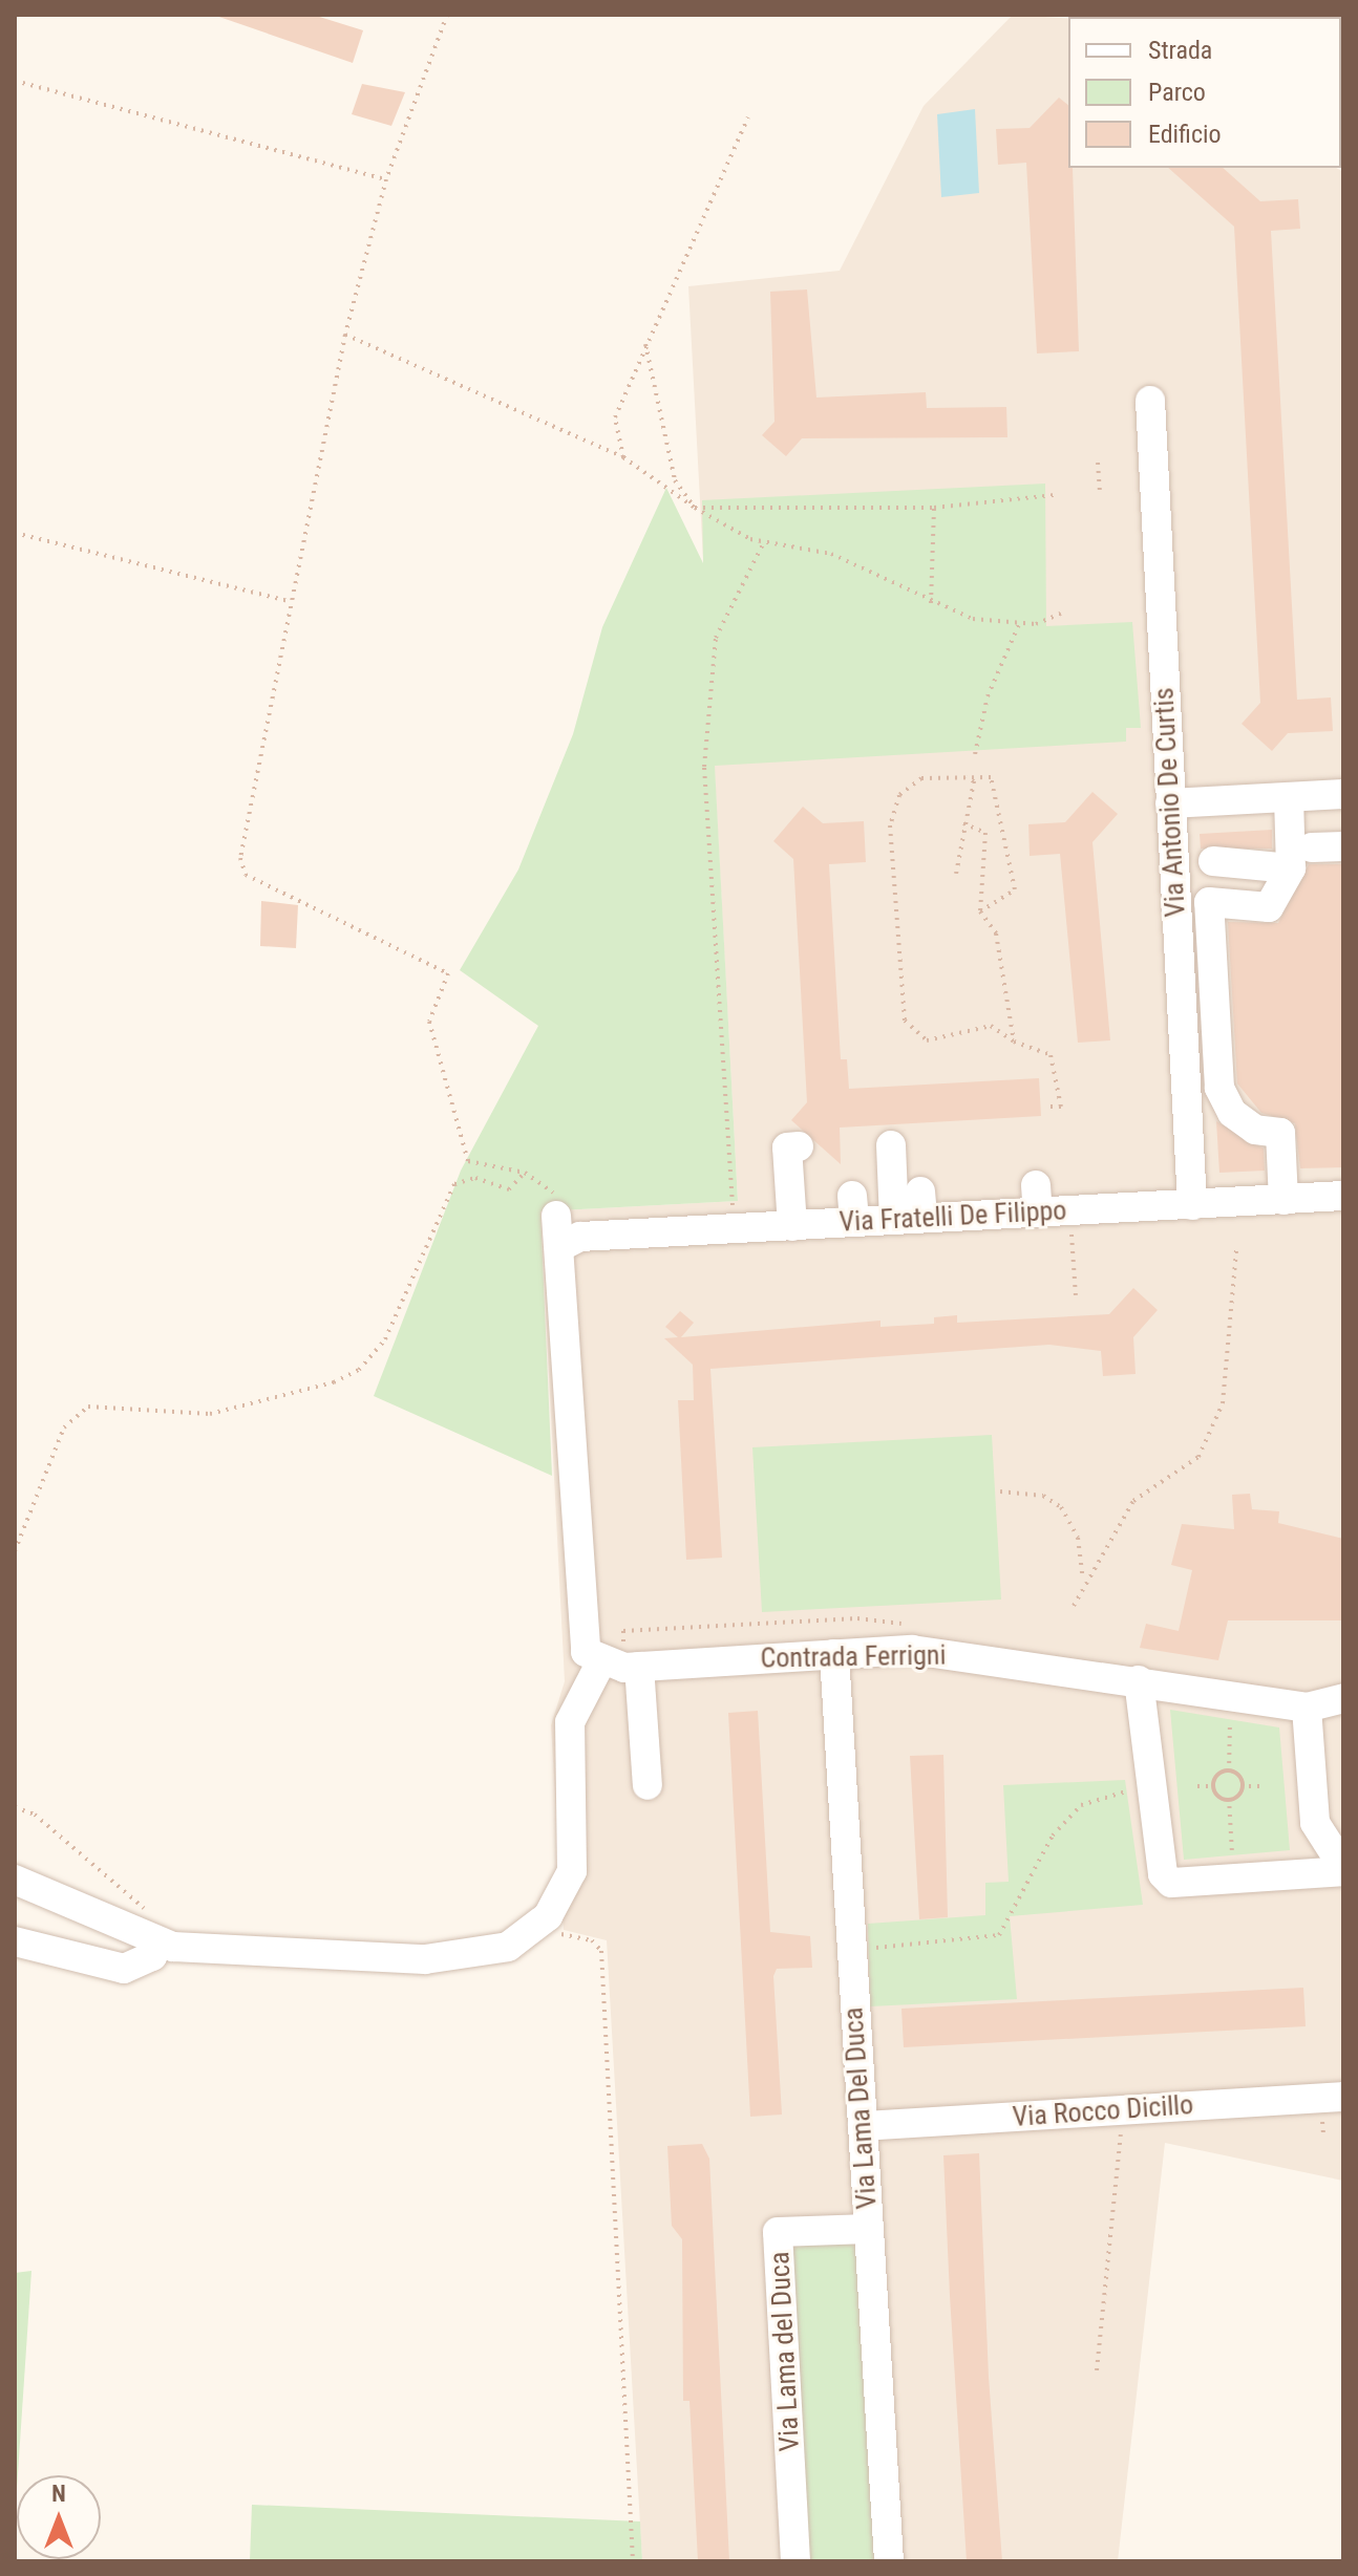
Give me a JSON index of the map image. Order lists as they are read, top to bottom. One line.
{"streets":{"street":["Via Antonio De Curtis","Via Fratelli De Filippo","Contrada Ferrigni","Via Lama Del Duca","Via Rocco Dicillo","Via Lama del Duca"]},"crossings":[["Via Antonio De Curtis","Via Fratelli De Filippo"],["Contrada Ferrigni","Via Lama Del Duca"],["Via Lama Del Duca","Via Rocco Dicillo"],["Via Lama Del Duca","Via Lama del Duca"]],"legend":["Strada","Parco","Edificio"],"north":"top"}
